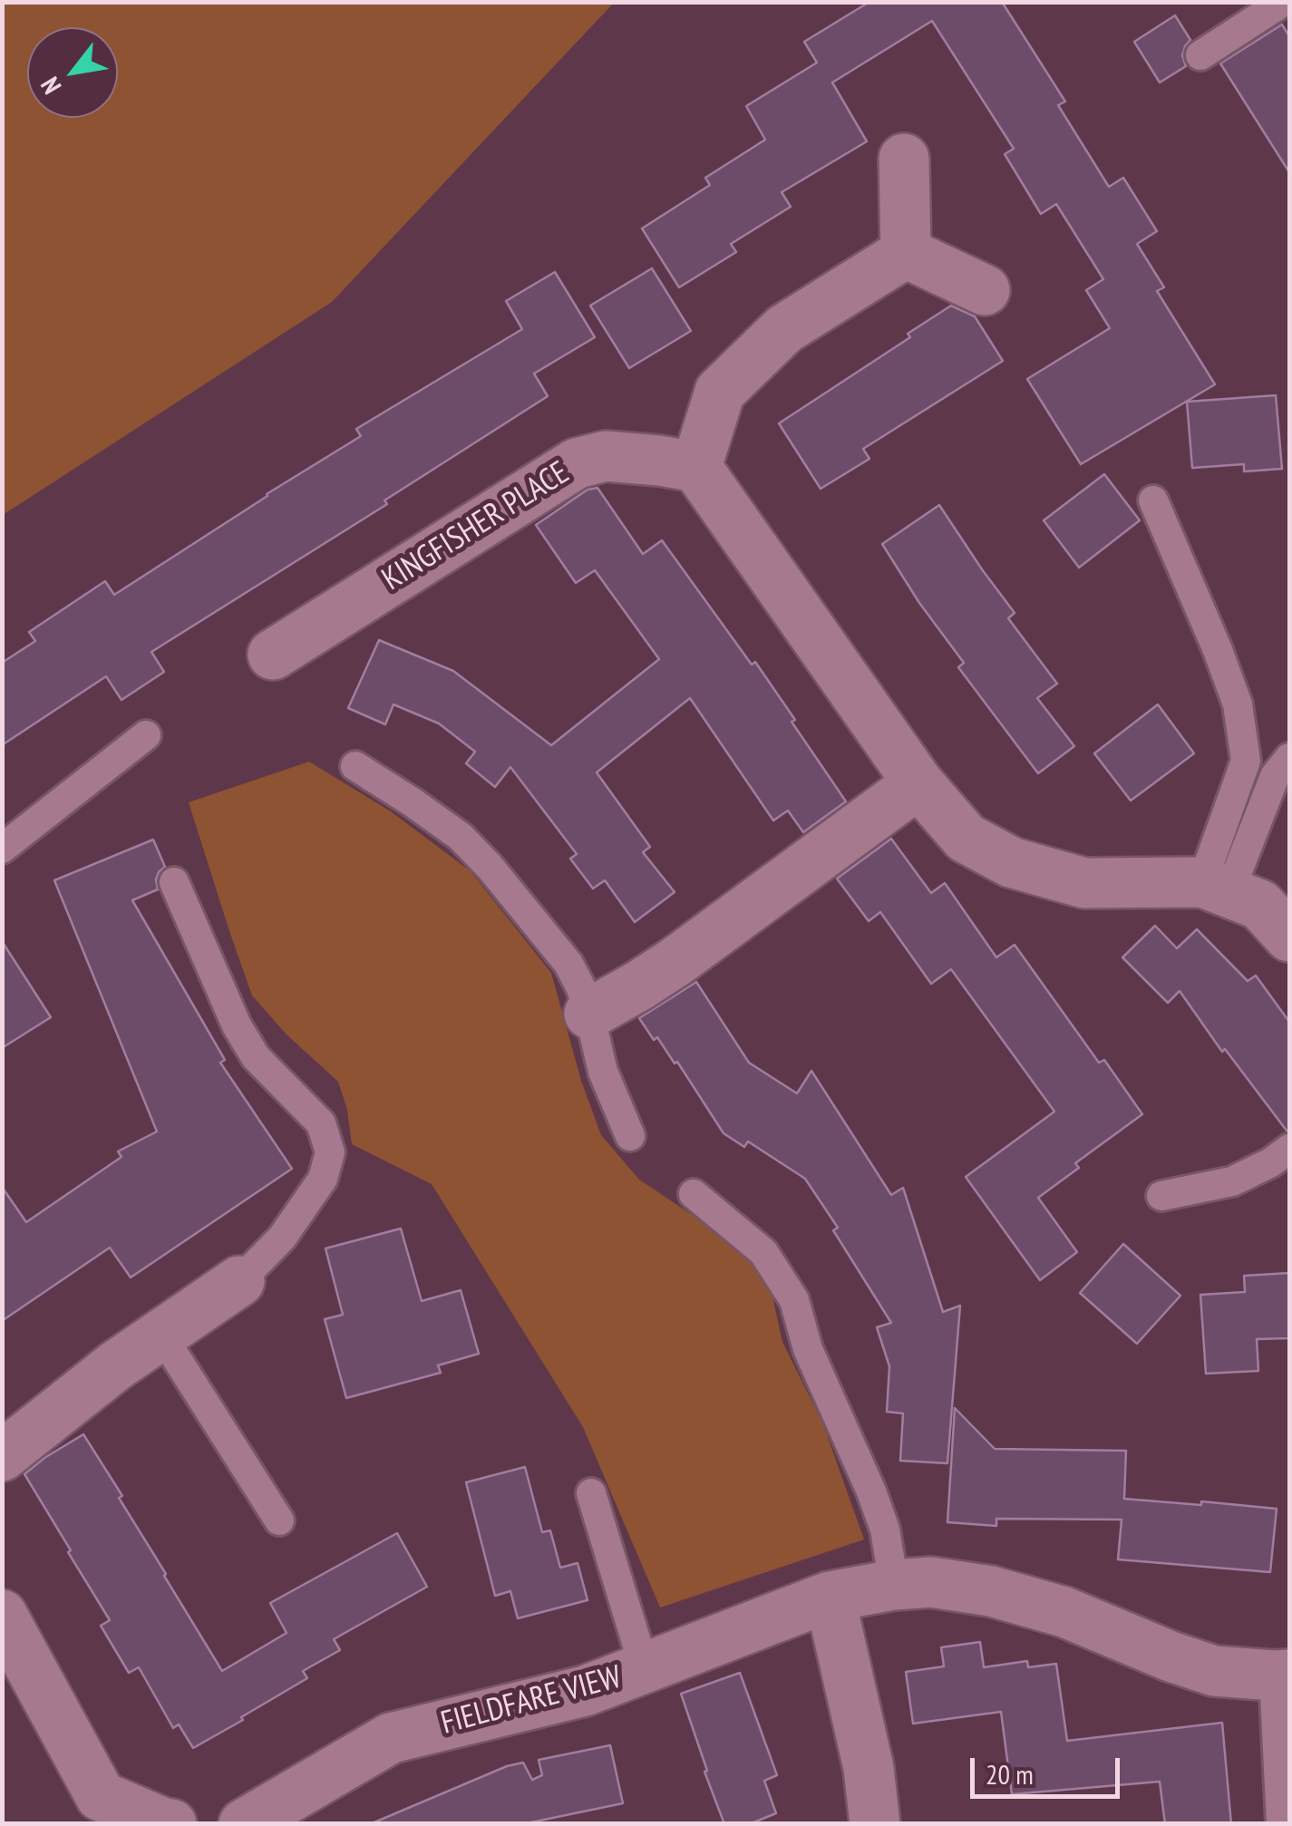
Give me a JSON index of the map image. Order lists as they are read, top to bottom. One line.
{"streets":{"street":["KINGFISHER PLACE","FIELDFARE VIEW"]},"scale_bar":"20 m","north":"bottom left"}
